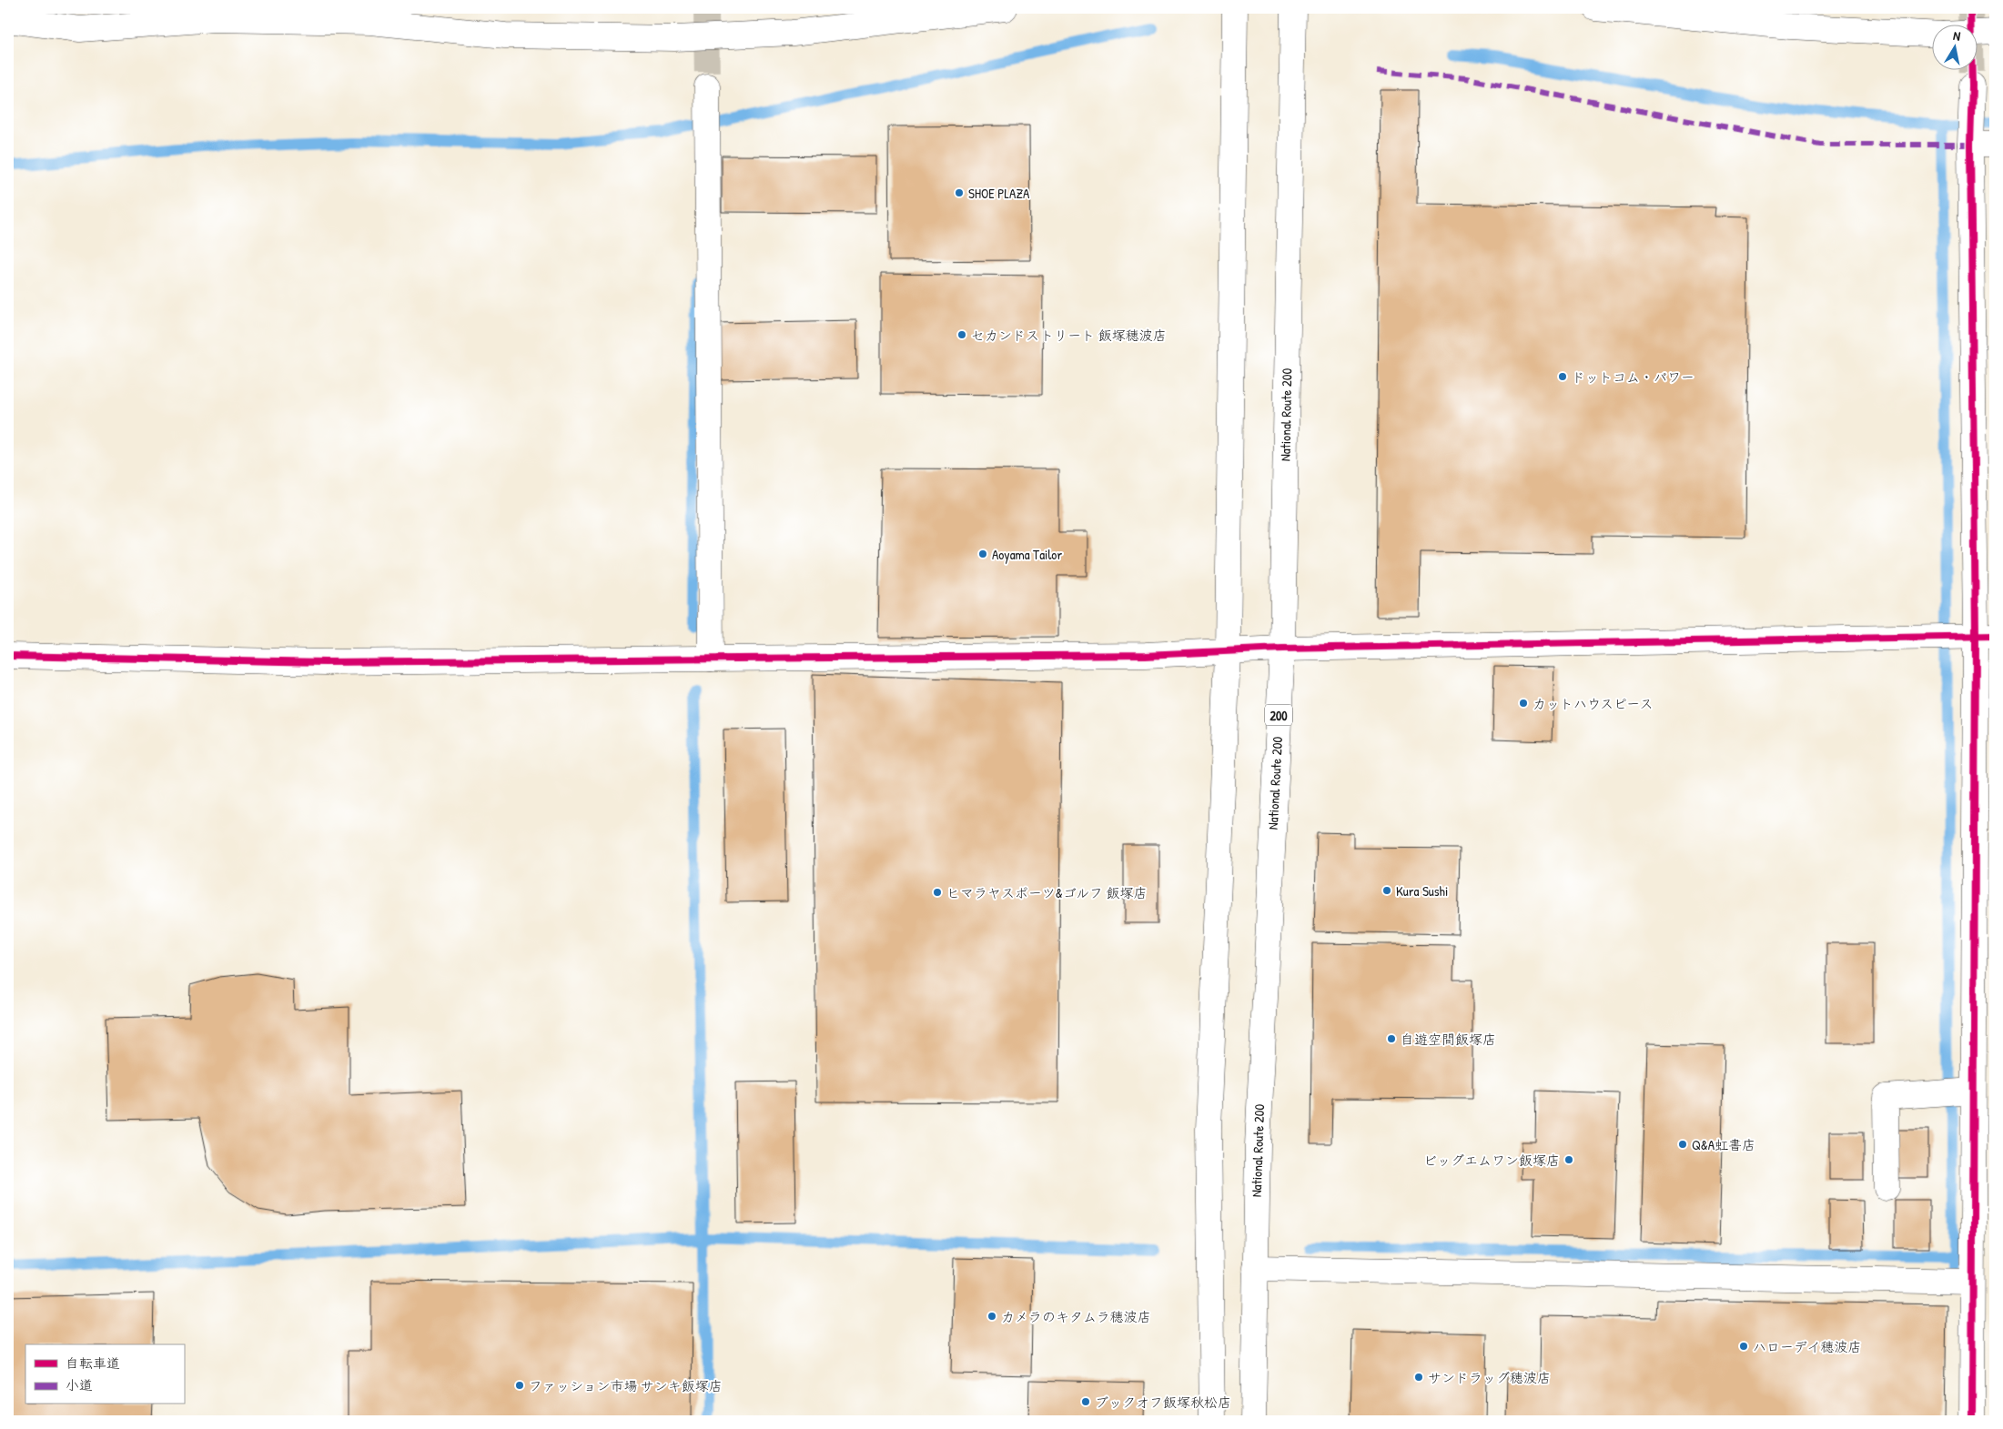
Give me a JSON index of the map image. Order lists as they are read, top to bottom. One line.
{"streets":{"main road":["National Route 200","200"]},"places":["SHOE PLAZA","セカンドストリート 飯塚穂波店","ドットコム・パワー","Aoyama Tailor","カットハウスピース","Kura Sushi","ヒマラヤスポーツ&ゴルフ 飯塚店","自遊空間飯塚店","Q&A虹書店","ビッグエムワン飯塚店","カメラのキタムラ穂波店","ハローデイ穂波店","サンドラッグ穂波店","ファッション市場 サンキ飯塚店","ブックオフ飯塚秋松店"],"legend":["自転車道","小道"],"north":"top"}
